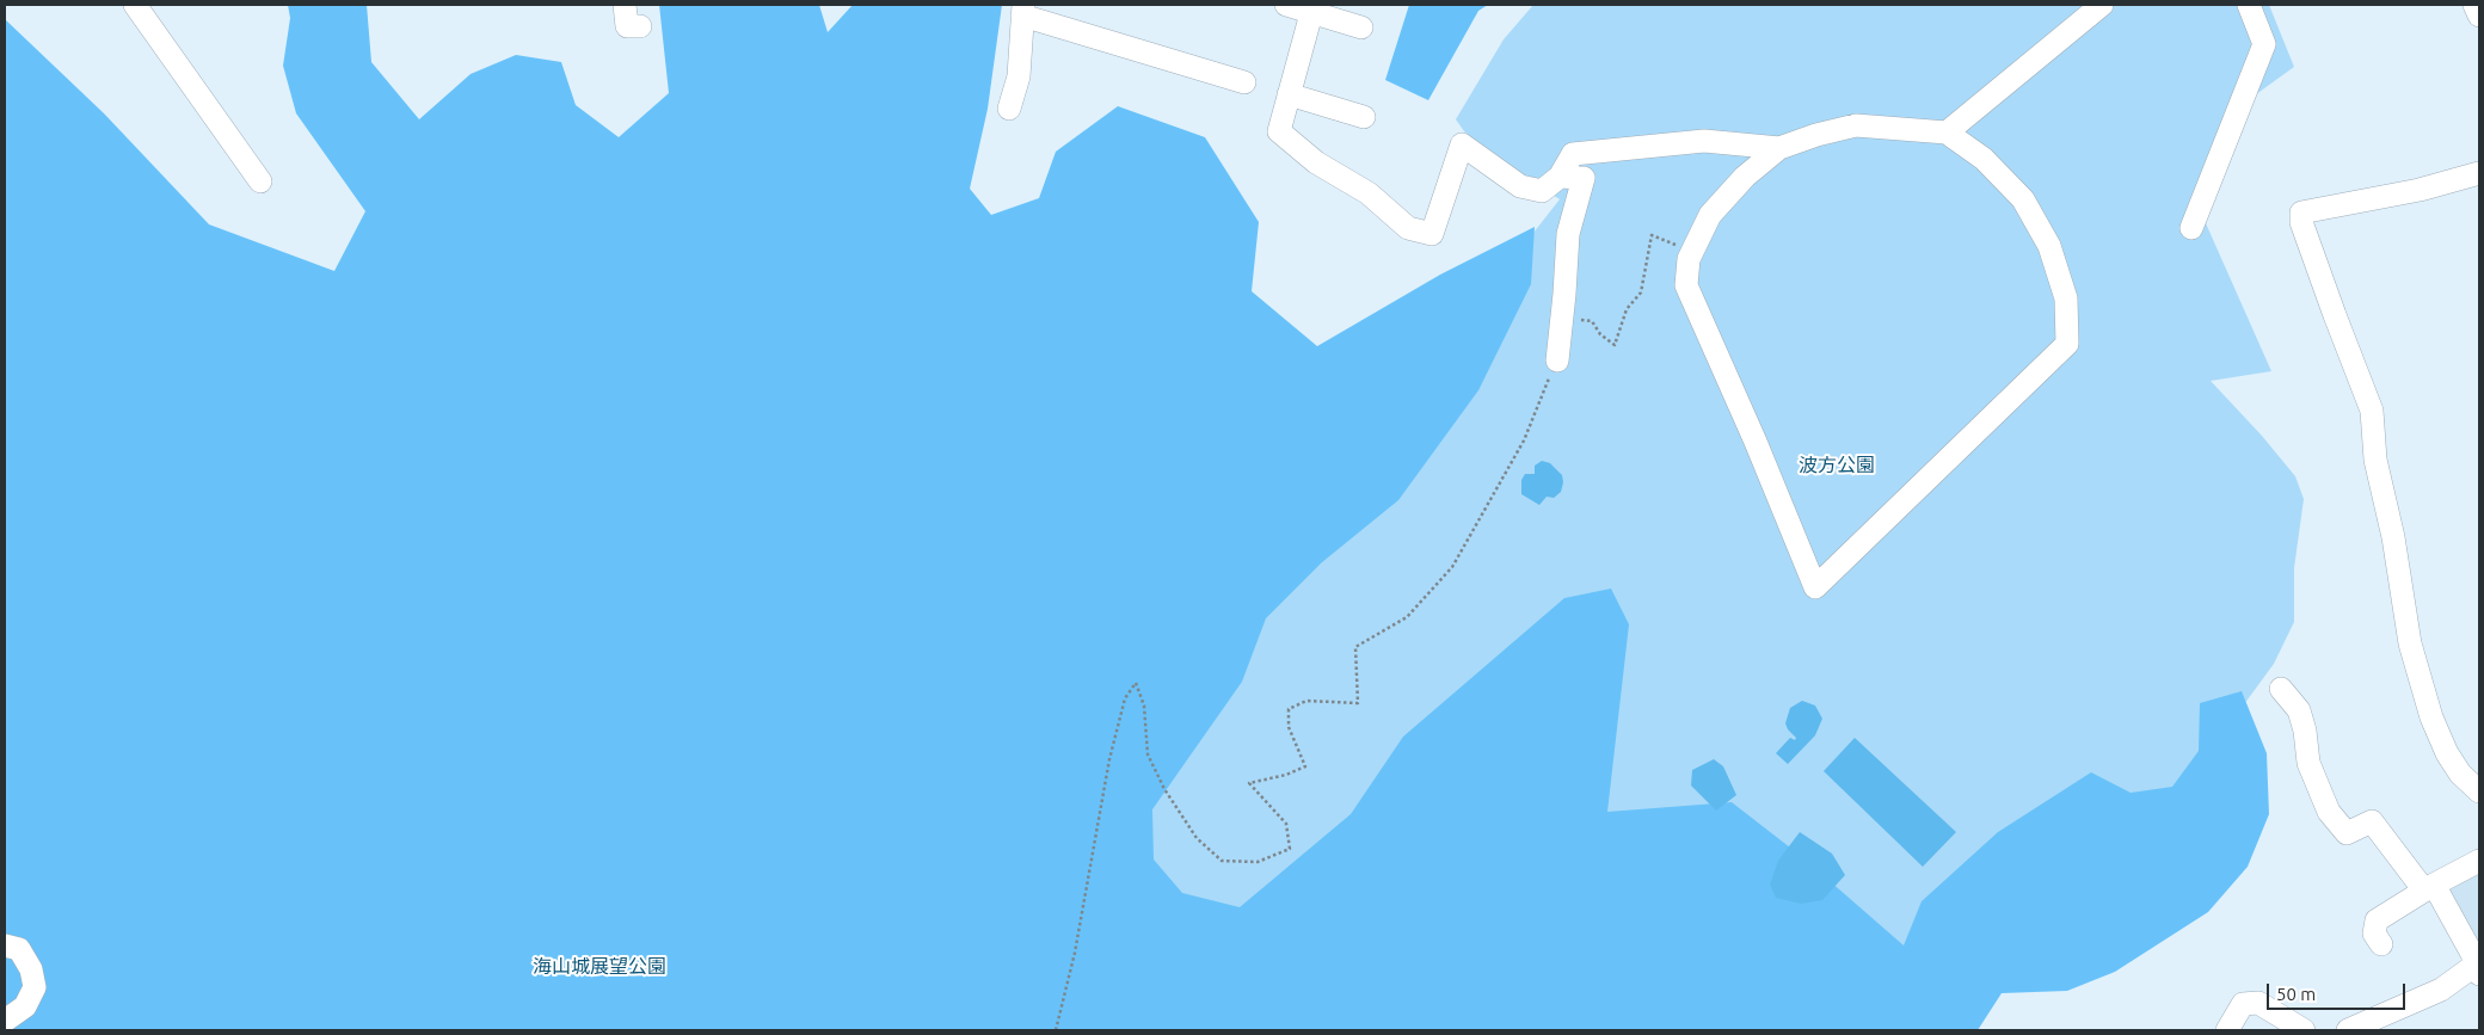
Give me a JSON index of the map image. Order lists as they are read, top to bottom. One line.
{"parks":["波方公園","海山城展望公園"],"scale_bar":"50 m"}
